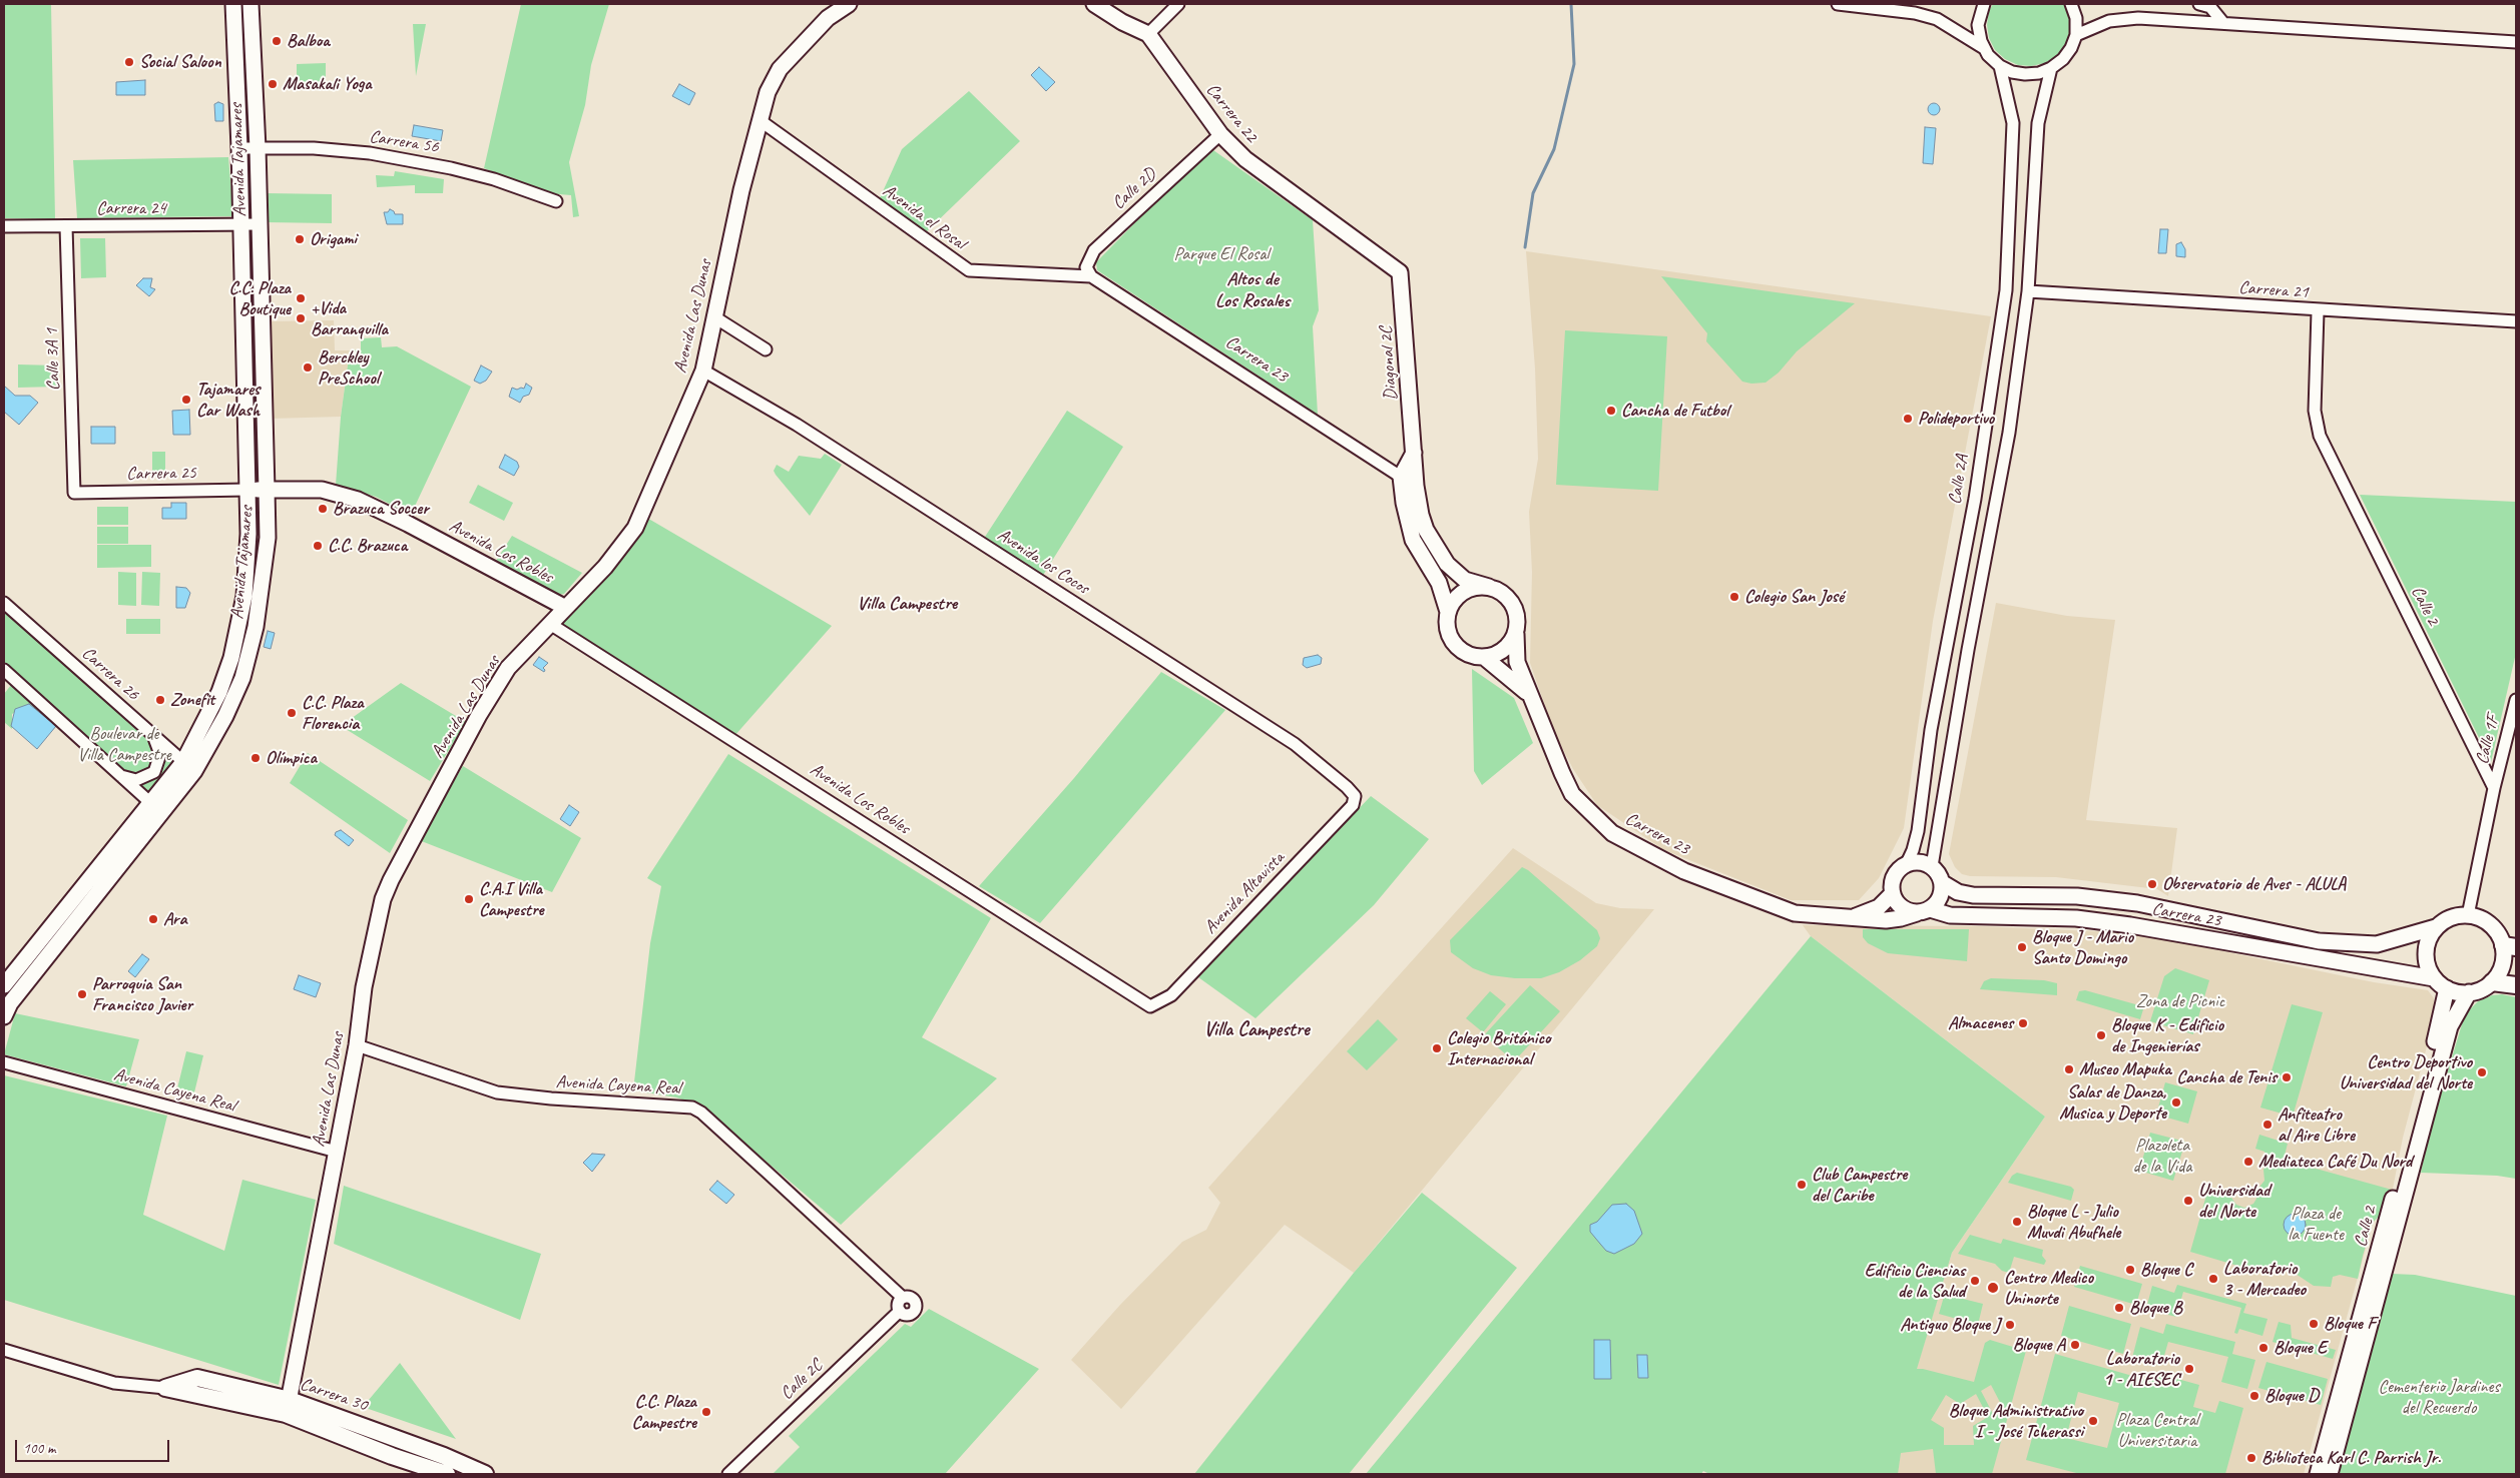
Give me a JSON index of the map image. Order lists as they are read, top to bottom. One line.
{"streets":{"main road":["Carrera 30"],"street":["Carrera 22","Carrera 56","Avenida Tajamares","Calle 2D","Carrera 24","Avenida el Rosal","Carrera 21","Avenida Las Dunas","Calle 3A 1","Carrera 23","Diagonal 2C","Carrera 25","Calle 2A","Avenida Los Robles","Avenida los Cocos","Calle 2","Carrera 26","Calle 1F","Avenida Altavista","Avenida Cayena Real","Calle 2C"]},"crossings":[["Carrera 22","Calle 2D"],["Carrera 22","Diagonal 2C"],["Carrera 56","Avenida Tajamares"],["Avenida Tajamares","Carrera 24"],["Avenida Tajamares","Carrera 25"],["Avenida Tajamares","Avenida Los Robles"],["Avenida Tajamares","Carrera 26"],["Calle 2D","Avenida el Rosal"],["Calle 2D","Carrera 23"],["Carrera 24","Calle 3A 1"],["Avenida el Rosal","Avenida Las Dunas"],["Avenida el Rosal","Carrera 23"],["Carrera 21","Calle 2"],["Avenida Las Dunas","Avenida Los Robles"],["Avenida Las Dunas","Avenida los Cocos"],["Avenida Las Dunas","Avenida Cayena Real"],["Avenida Las Dunas","Carrera 30"],["Calle 3A 1","Carrera 25"],["Carrera 23","Diagonal 2C"],["Carrera 23","Calle 2A"],["Carrera 23","Calle 2"],["Carrera 25","Avenida Los Robles"],["Avenida Los Robles","Avenida Altavista"],["Avenida los Cocos","Avenida Altavista"],["Calle 2","Calle 1F"],["Avenida Cayena Real","Calle 2C"]],"districts":["Altos de Los Rosales","Villa Campestre","Villa Campestre"],"parks":["Parque El Rosal","Boulevar de Villa Campestre","Zona de Picnic","Plazoleta de la Vida","Plaza de la Fuente","Cementerio Jardines del Recuerdo","Plaza Central Universitaria"],"places":["Balboa","Social Saloon","Masakali Yoga","Origami","C.C. Plaza Boutique","+Vida Barranquilla","Berckley PreSchool","Tajamares Car Wash","Cancha de Futbol","Polideportivo","Brazuca Soccer","C.C. Brazuca","Colegio San José","Zonefit","C.C. Plaza Florencia","Olímpica","Observatorio de Aves - ALULA","C.A.I Villa Campestre","Ara","Bloque J - Mario Santo Domingo","Parroquia San Francisco Javier","Almacenes","Bloque K - Edificio de Ingenierías","Colegio Británico Internacional","Museo Mapuka","Centro Deportivo Universidad del Norte","Cancha de Tenis","Salas de Danza, Musica y Deporte","Anfiteatro al Aire Libre","Mediateca Café Du Nord","Club Campestre del Caribe","Universidad del Norte","Bloque L - Julio Muvdi Abufhele","Bloque C","Laboratorio 3 - Mercadeo","Edificio Ciencias de la Salud","Centro Medico Uninorte","Bloque B","Bloque F","Antiguo Bloque J","Bloque A","Bloque E","Laboratorio 1 - AIESEC","Bloque D","C.C. Plaza Campestre","Bloque Administrativo I - José Tcherassi","Biblioteca Karl C. Parrish Jr."],"scale_bar":"100 m"}
